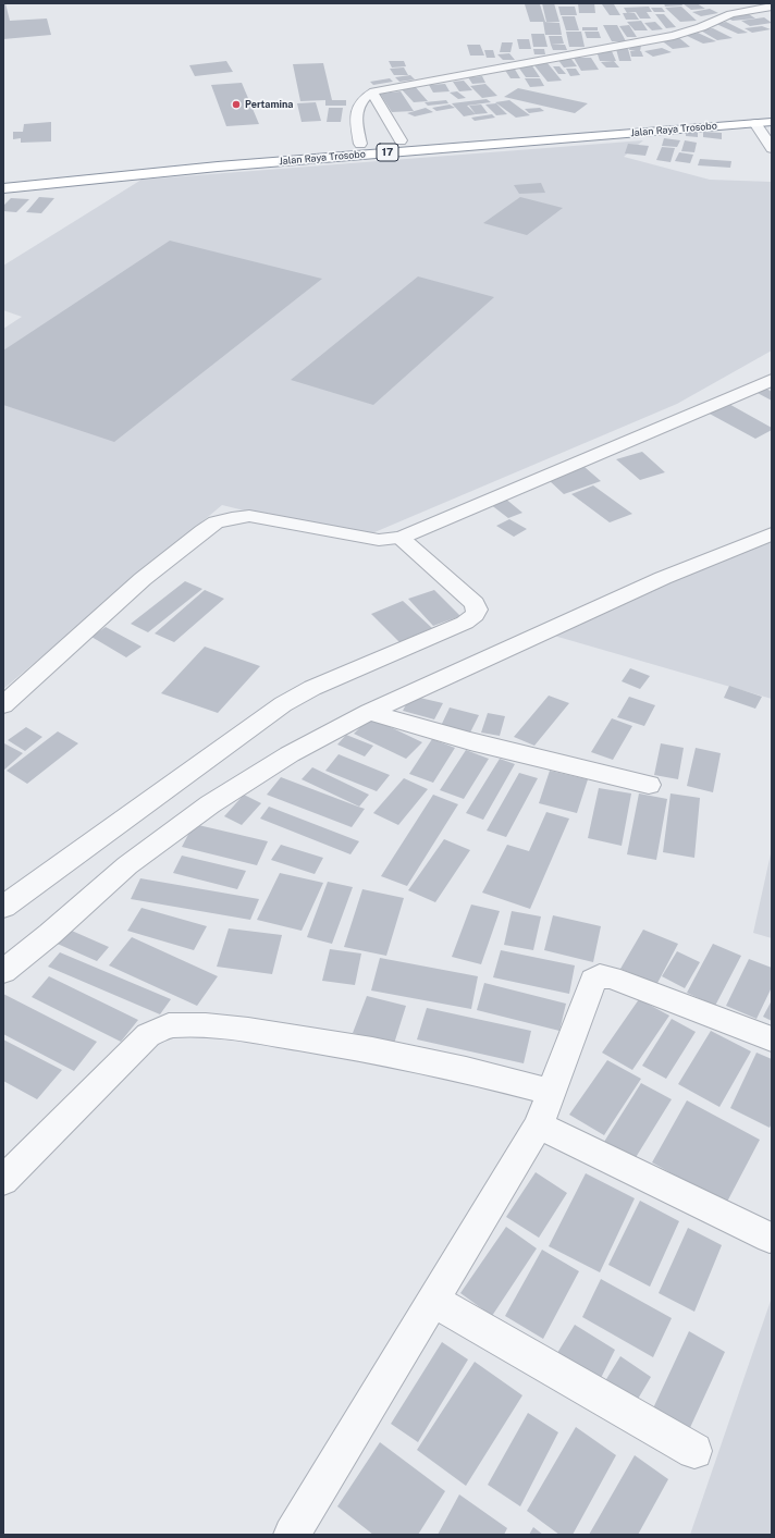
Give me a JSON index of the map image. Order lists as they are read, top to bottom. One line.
{"streets":{"highway":["Jalan Raya Trosobo","17"]},"places":["Pertamina"]}
